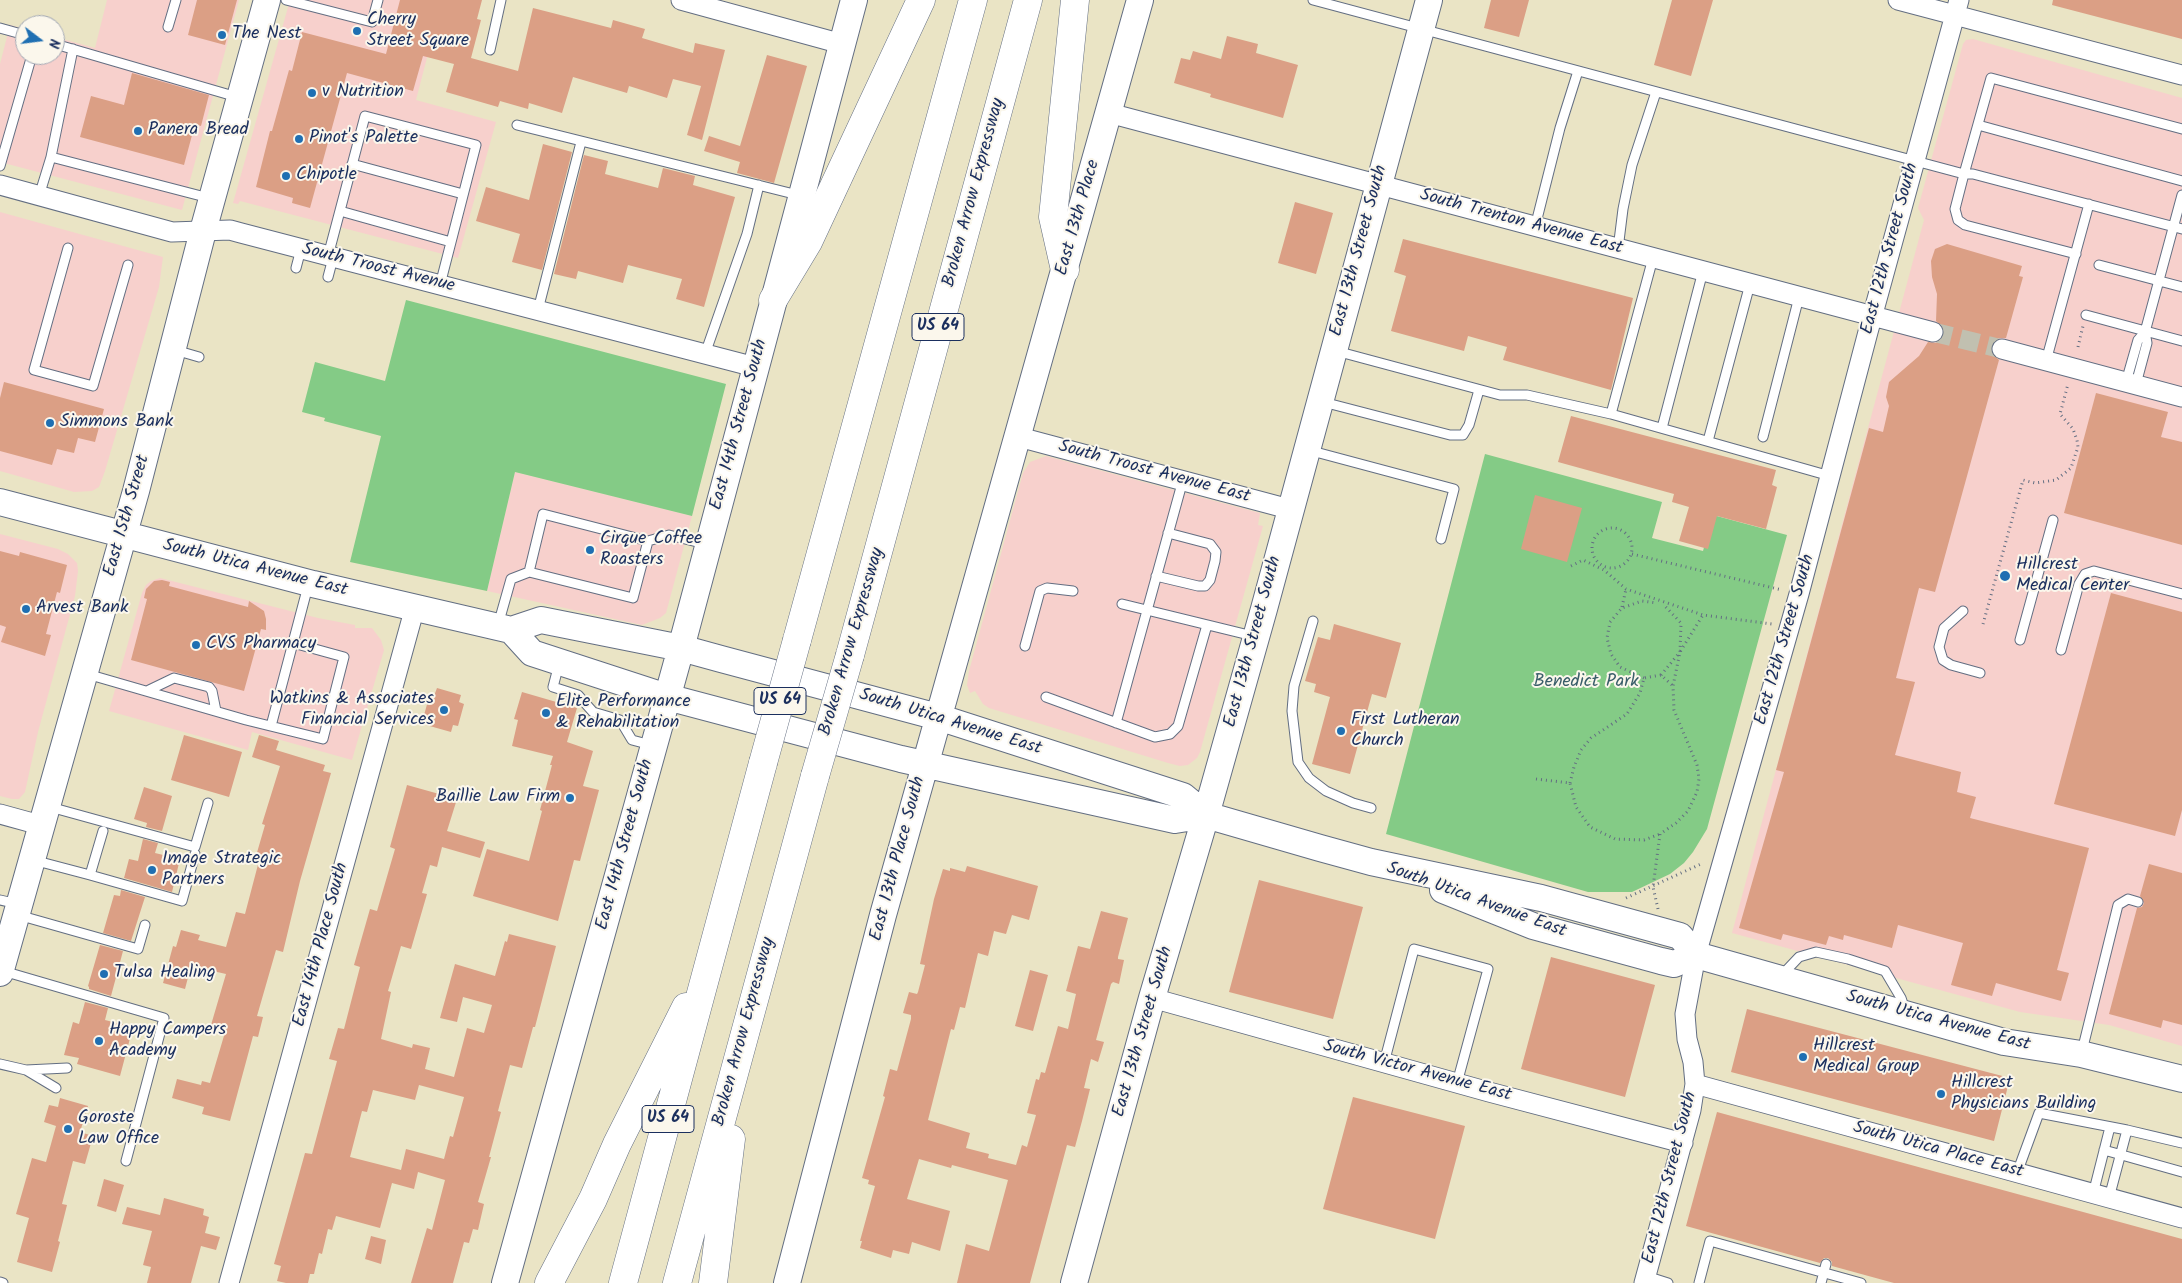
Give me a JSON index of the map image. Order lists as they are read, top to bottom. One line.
{"streets":{"highway":["Broken Arrow Expressway","US 64"],"street":["East 13th Place","South Trenton Avenue East","East 12th Street South","East 13th Street South","South Troost Avenue","East 14th Street South","South Troost Avenue East","East 15th Street","South Utica Avenue East","East 13th Place South","East 14th Place South","South Victor Avenue East","South Utica Place East"]},"crossings":[["East 13th Place","South Trenton Avenue East"],["East 13th Place","South Troost Avenue East"],["East 13th Place","East 13th Place South"],["South Trenton Avenue East","East 12th Street South"],["South Trenton Avenue East","East 13th Street South"],["East 12th Street South","South Utica Avenue East"],["East 12th Street South","South Victor Avenue East"],["East 12th Street South","South Utica Place East"],["East 13th Street South","South Troost Avenue East"],["East 13th Street South","South Utica Avenue East"],["East 13th Street South","South Victor Avenue East"],["South Troost Avenue","East 14th Street South"],["South Troost Avenue","East 15th Street"],["East 14th Street South","South Utica Avenue East"],["South Troost Avenue East","East 13th Place South"],["East 15th Street","South Utica Avenue East"],["South Utica Avenue East","East 13th Place South"],["South Utica Avenue East","East 14th Place South"]],"parks":["Benedict Park"],"places":["Cherry Street Square","The Nest","v Nutrition","Panera Bread","Pinot's Palette","Chipotle","Simmons Bank","Cirque Coffee Roasters","Hillcrest Medical Center","Arvest Bank","CVS Pharmacy","Watkins & Associates Financial Services","Elite Performance & Rehabilitation","First Lutheran Church","Baillie Law Firm","Image Strategic Partners","Tulsa Healing","Happy Campers Academy","Hillcrest Medical Group","Hillcrest Physicians Building","Goroste Law Office"],"north":"right"}
